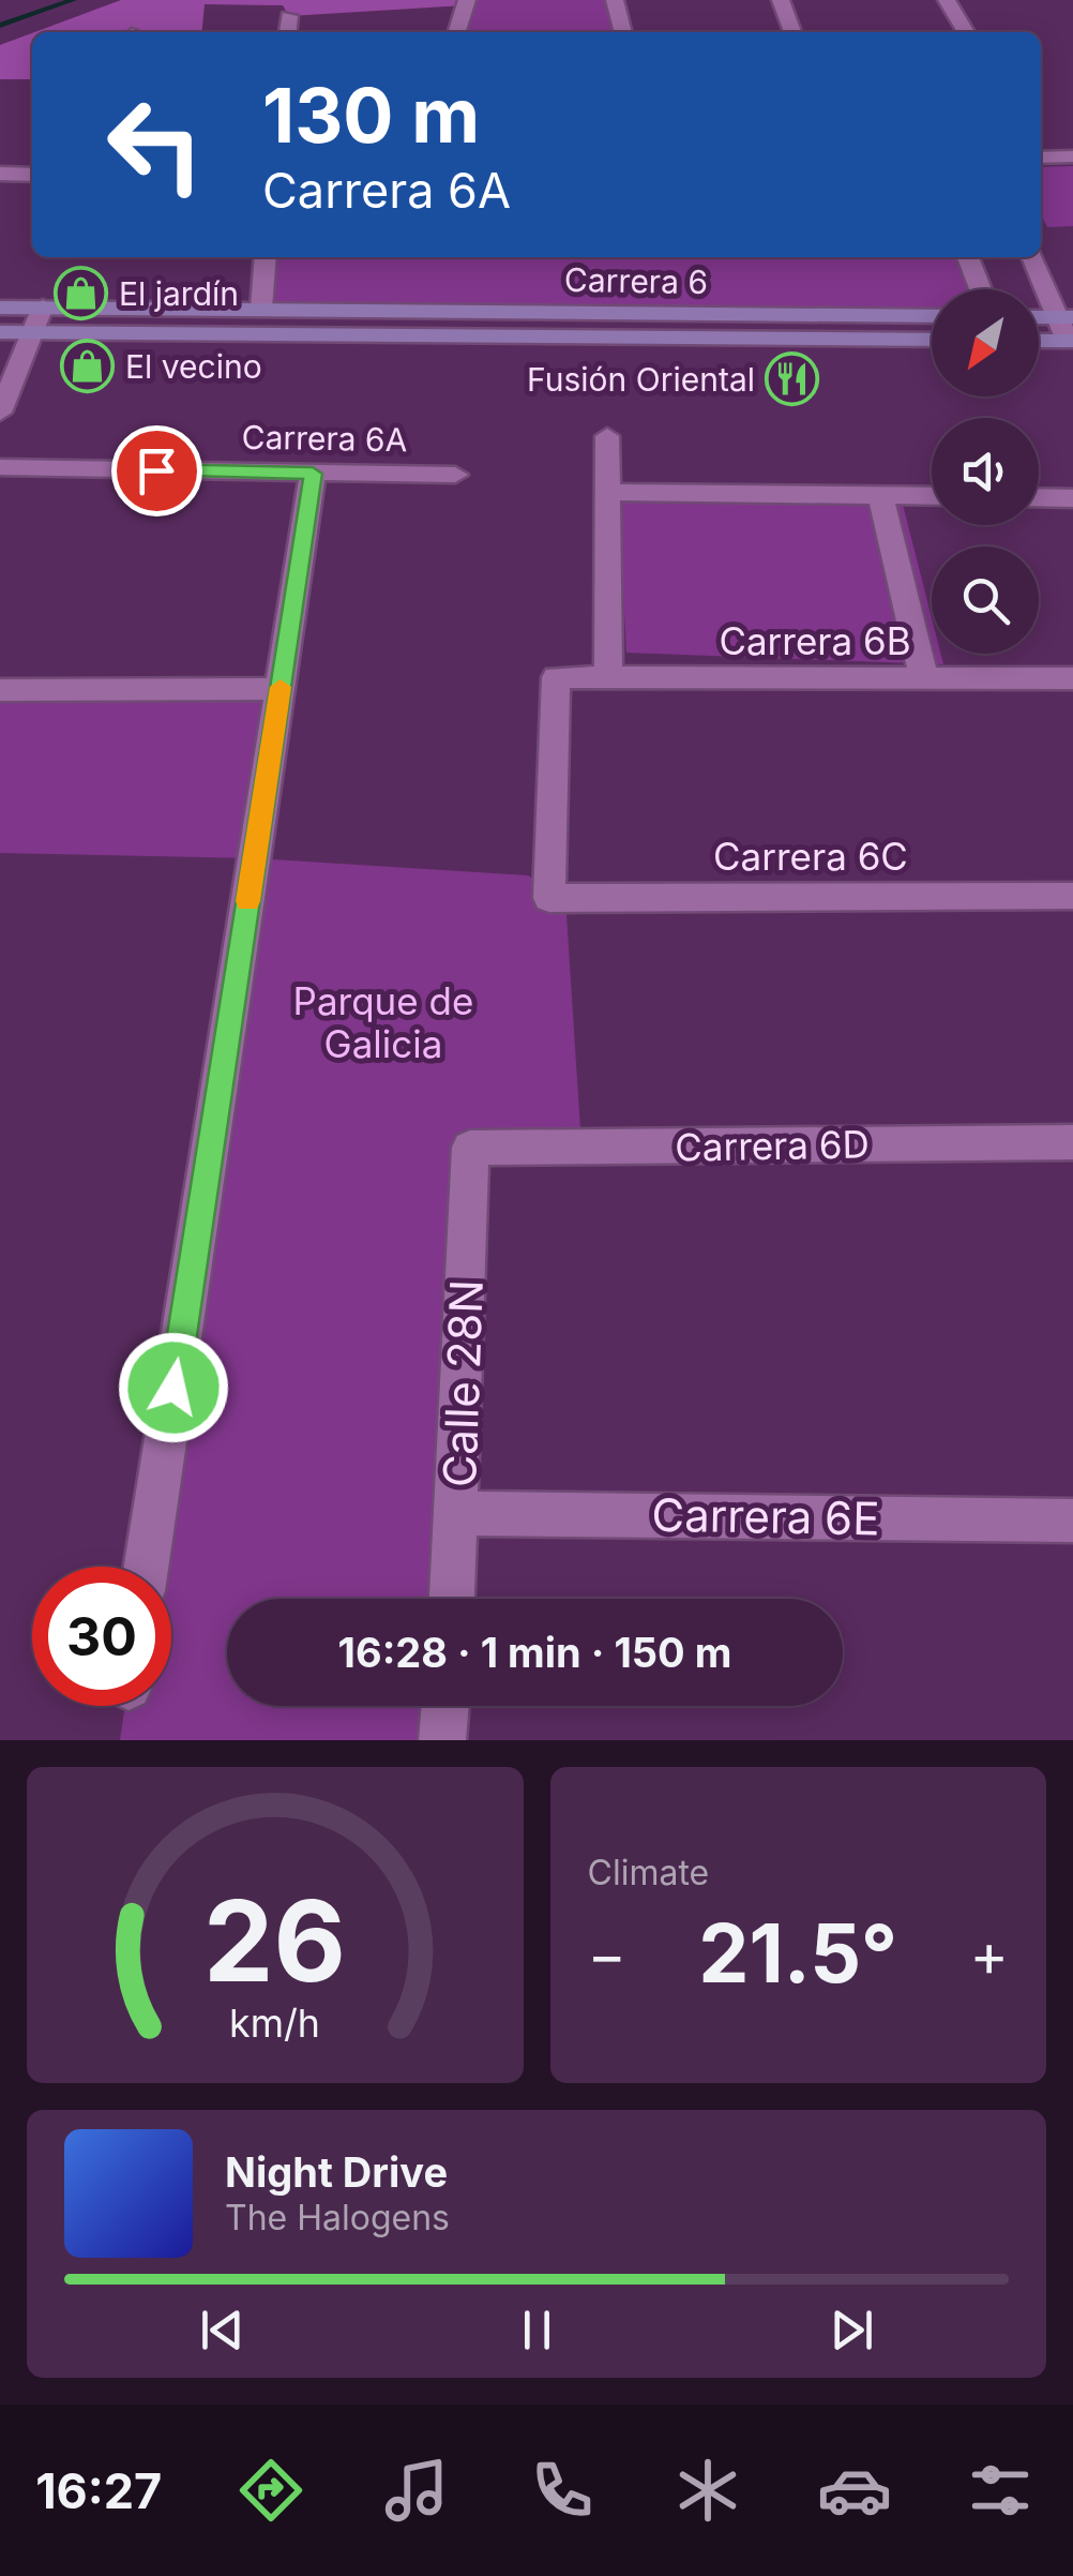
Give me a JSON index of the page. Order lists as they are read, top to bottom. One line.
{"streets":{"main road":["Carrera 6"],"street":["Carrera 6A","Carrera 6B","Carrera 6C","Carrera 6D","Calle 28N","Carrera 6E"]},"crossings":[["Carrera 6B","Carrera 6C"],["Carrera 6D","Calle 28N"],["Calle 28N","Carrera 6E"]],"parks":["Parque de Galicia"],"places":{"shop":["El jardín","El vecino"],"restaurant":["Fusión Oriental"]},"north":"bottom left","page":{"turn":["130 m","Carrera 6A"],"limit":"30","trip":"16:28 · 1 min · 150 m","tile":"Climate","heat":["−","21.5°","+"],"song":["Night Drive","The Halogens"],"tabs":"16:27","gauge":["26","km/h"]}}
